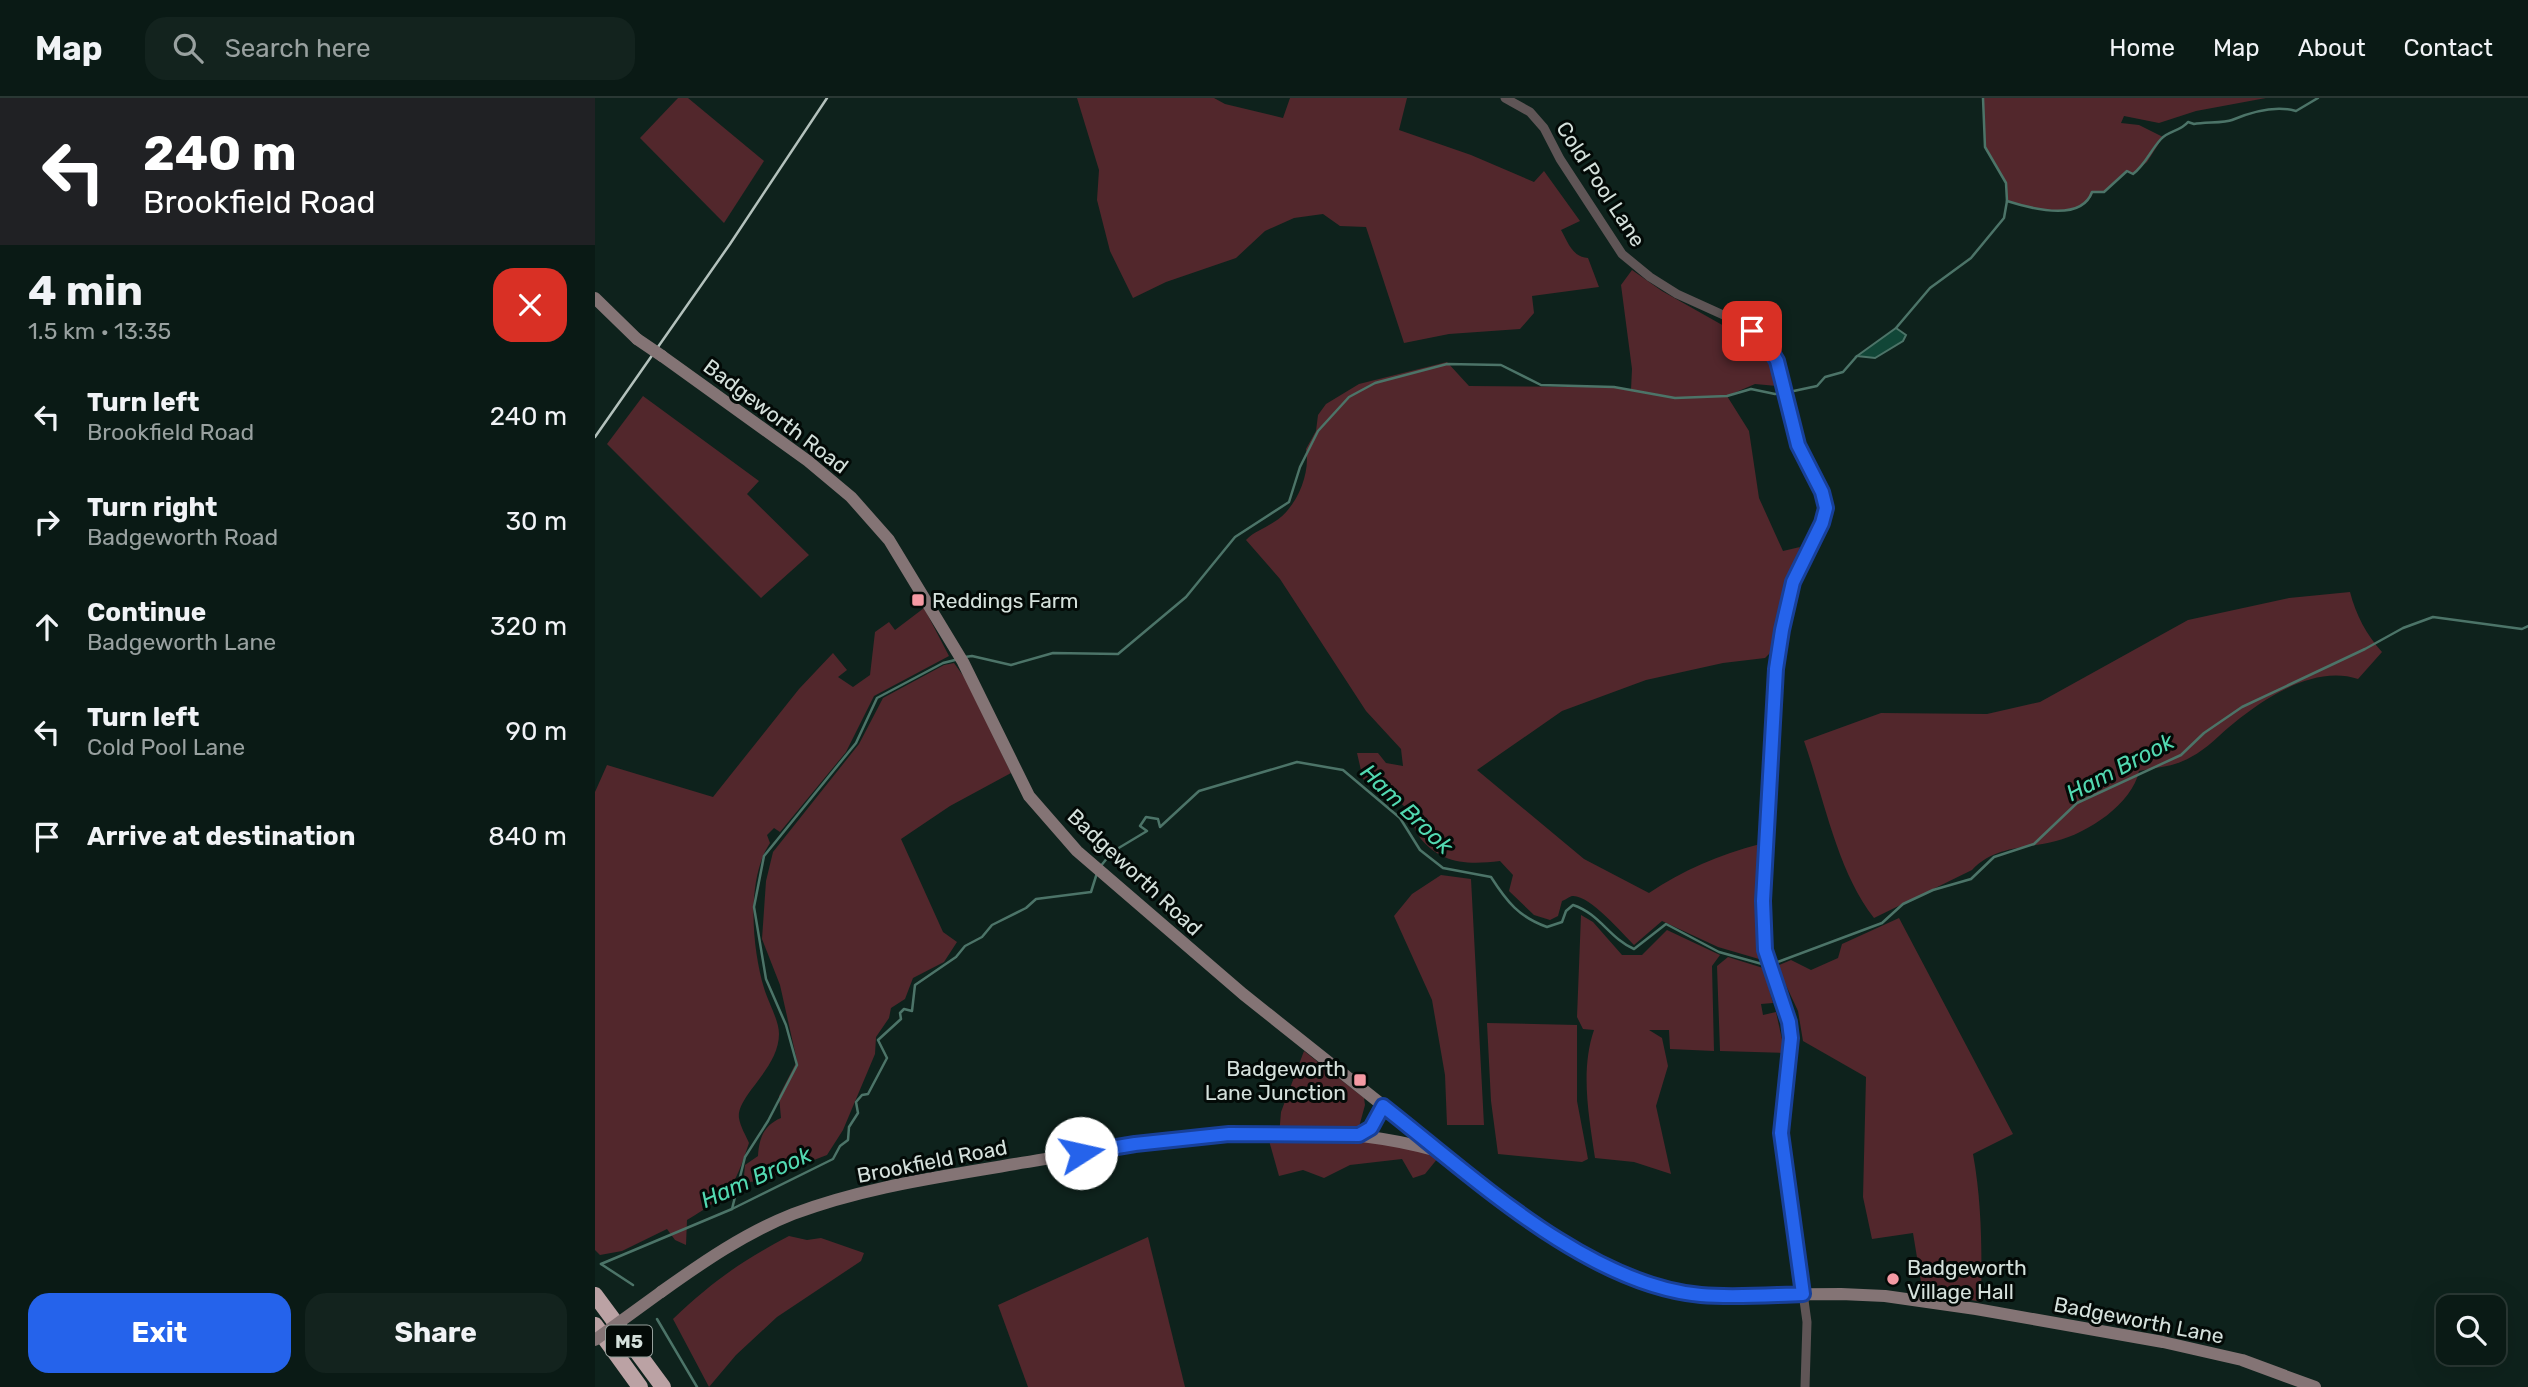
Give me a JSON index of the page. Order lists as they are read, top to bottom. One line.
{"streets":{"highway":["M5"],"street":["Cold Pool Lane","Badgeworth Road","Brookfield Road","Badgeworth Lane"]},"crossings":[["Cold Pool Lane","Badgeworth Lane"],["Badgeworth Road","Brookfield Road"],["Badgeworth Road","Badgeworth Lane"]],"water":["Ham Brook"],"places":{"transit":["Reddings Farm","Badgeworth Lane Junction"],"other":["Badgeworth Village Hall"]},"page":{"header":"Map","search":"Search here","nav":["Home","Map","About","Contact"],"turn":["240 m","Brookfield Road"],"heading":["4 min","1.5 km · 13:35"],"list":[{"name":"Turn left","note":"Brookfield Road","value":"240 m"},{"name":"Turn right","note":"Badgeworth Road","value":"30 m"},{"name":"Continue","note":"Badgeworth Lane","value":"320 m"},{"name":"Turn left","note":"Cold Pool Lane","value":"90 m"},{"name":"Arrive at destination","value":"840 m"}],"buttons":["Exit","Share"]}}
